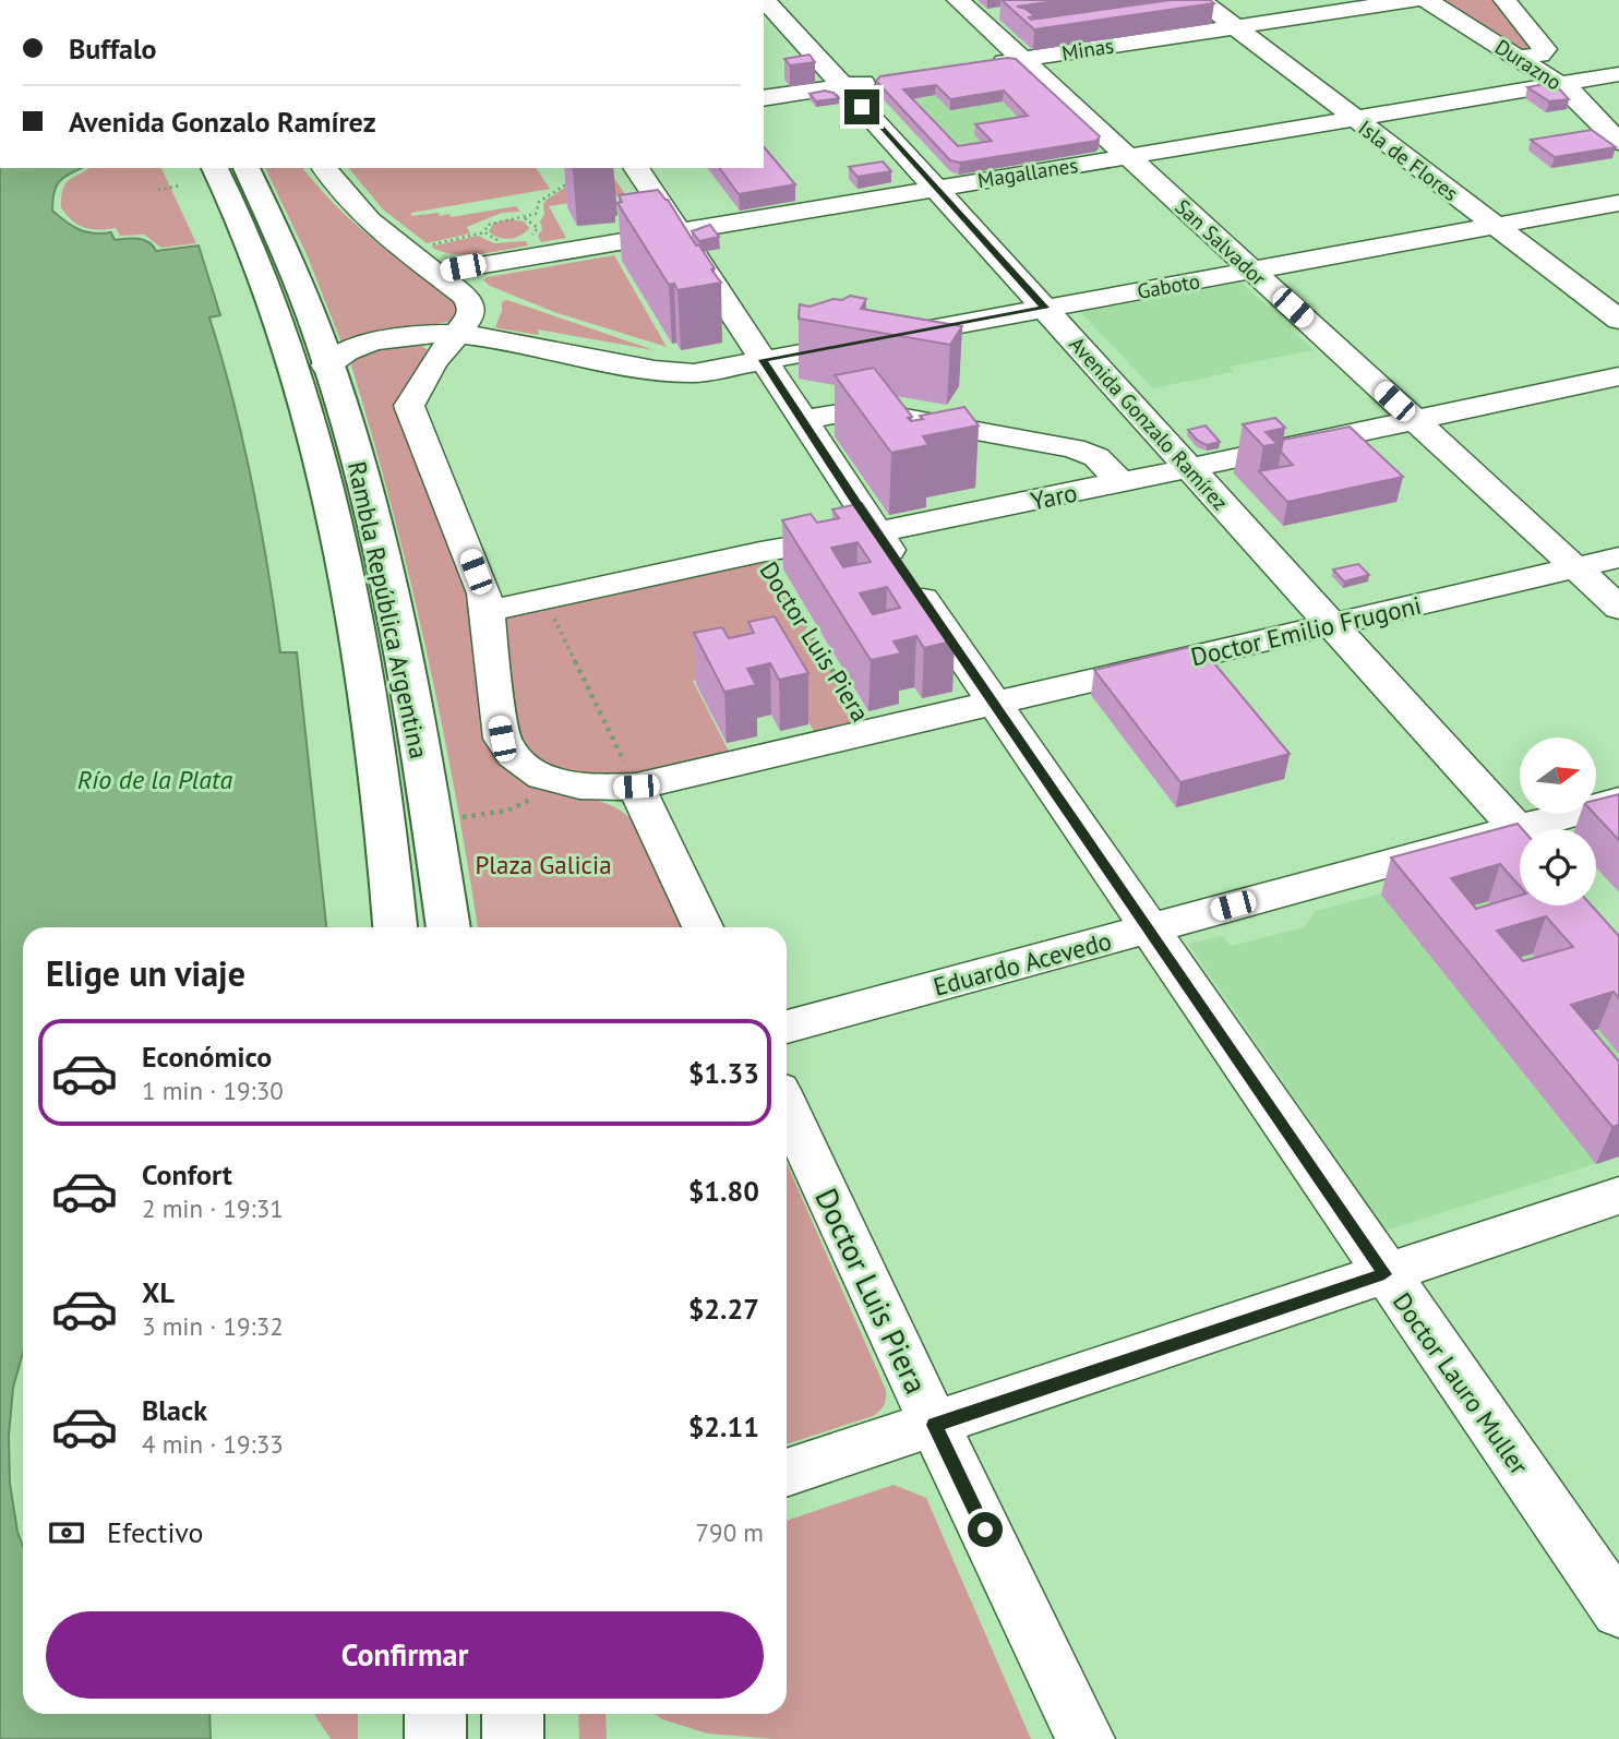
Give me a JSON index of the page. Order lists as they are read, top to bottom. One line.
{"streets":{"main road":["Rambla República Argentina"],"street":["Minas","Durazno","Isla de Flores","Magallanes","San Salvador","Gaboto","Avenida Gonzalo Ramírez","Yaro","Doctor Emilio Frugoni","Doctor Luis Piera","Eduardo Acevedo","Doctor Lauro Muller"]},"crossings":[["Minas","Isla de Flores"],["Minas","San Salvador"],["Durazno","Magallanes"],["Isla de Flores","Magallanes"],["Isla de Flores","Gaboto"],["Magallanes","San Salvador"],["Magallanes","Avenida Gonzalo Ramírez"],["Magallanes","Doctor Lauro Muller"],["San Salvador","Gaboto"],["San Salvador","Yaro"],["San Salvador","Doctor Emilio Frugoni"],["Gaboto","Avenida Gonzalo Ramírez"],["Gaboto","Rambla República Argentina"],["Gaboto","Doctor Lauro Muller"],["Avenida Gonzalo Ramírez","Yaro"],["Avenida Gonzalo Ramírez","Doctor Emilio Frugoni"],["Yaro","Doctor Luis Piera"],["Yaro","Doctor Lauro Muller"],["Doctor Emilio Frugoni","Doctor Luis Piera"],["Doctor Emilio Frugoni","Doctor Lauro Muller"],["Eduardo Acevedo","Doctor Lauro Muller"]],"water":["Río de la Plata"],"parks":["Plaza Galicia"],"north":"right","page":{"banner":["Buffalo","Avenida Gonzalo Ramírez"],"heading":"Elige un viaje","list":[{"name":"Económico","note":"1 min · 19:30","value":"$1.33"},{"name":"Confort","note":"2 min · 19:31","value":"$1.80"},{"name":"XL","note":"3 min · 19:32","value":"$2.27"},{"name":"Black","note":"4 min · 19:33","value":"$2.11"}],"pay":["Efectivo","790 m"],"buttons":"Confirmar"}}
